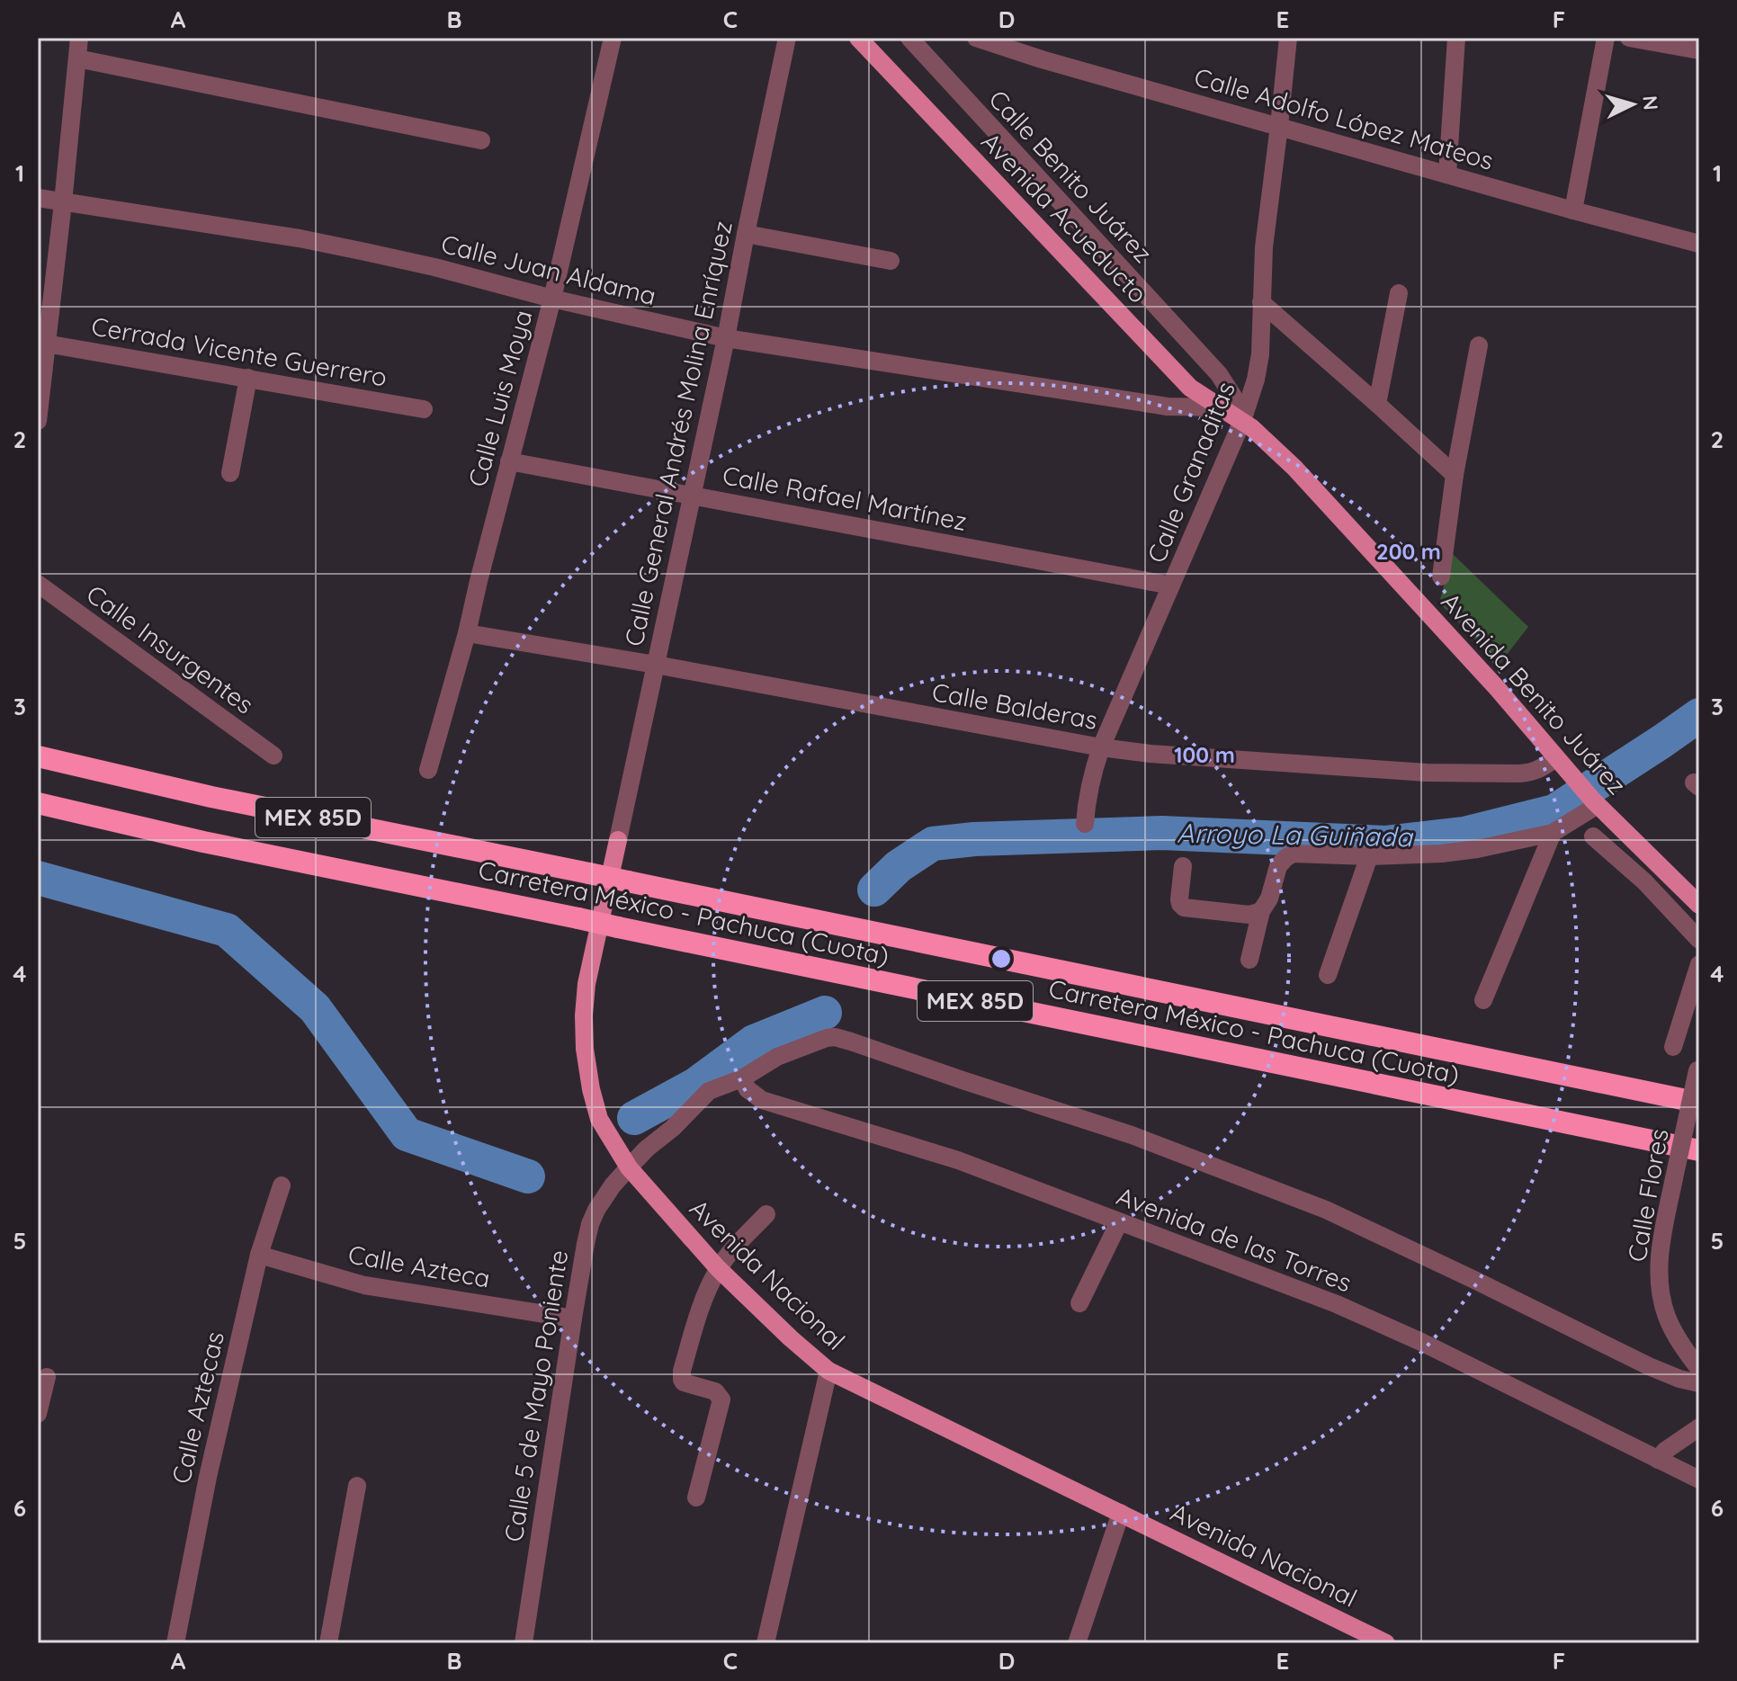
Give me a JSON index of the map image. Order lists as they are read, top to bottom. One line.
{"streets":{"highway":["MEX 85D","Carretera México - Pachuca (Cuota)"],"main road":["Avenida Acueducto","Avenida Benito Juárez","Avenida Nacional"],"street":["Calle Adolfo López Mateos","Calle Benito Juárez","Calle Juan Aldama","Cerrada Vicente Guerrero","Calle Luis Moya","Calle General Andrés Molina Enríquez","Calle Granaditas","Calle Rafael Martínez","Calle Insurgentes","Calle Balderas","Calle Flores","Avenida de las Torres","Calle Azteca","Calle 5 de Mayo Poniente","Calle Aztecas"]},"crossings":[["Calle Adolfo López Mateos","Calle Granaditas"],["Calle Benito Juárez","Avenida Acueducto"],["Calle Benito Juárez","Calle Granaditas"],["Calle Benito Juárez","Avenida Benito Juárez"],["Avenida Acueducto","Calle Juan Aldama"],["Avenida Acueducto","Calle Granaditas"],["Avenida Acueducto","Avenida Benito Juárez"],["Calle Juan Aldama","Calle Luis Moya"],["Calle Juan Aldama","Calle General Andrés Molina Enríquez"],["Calle Luis Moya","Calle Rafael Martínez"],["Calle Luis Moya","Calle Balderas"],["Calle General Andrés Molina Enríquez","Calle Rafael Martínez"],["Calle General Andrés Molina Enríquez","Calle Balderas"],["Calle General Andrés Molina Enríquez","Avenida Nacional"],["Calle Granaditas","Calle Rafael Martínez"],["Calle Granaditas","Avenida Benito Juárez"],["Calle Granaditas","Calle Balderas"],["Avenida Benito Juárez","Calle Balderas"],["Calle Azteca","Calle 5 de Mayo Poniente"],["Calle Azteca","Calle Aztecas"],["Avenida Nacional","Calle 5 de Mayo Poniente"]],"water":["Arroyo La Guiñada"],"north":"right","grid":{"columns":["A","B","C","D","E","F"],"rows":["1","2","3","4","5","6"]},"rings":["200 m","100 m"]}
